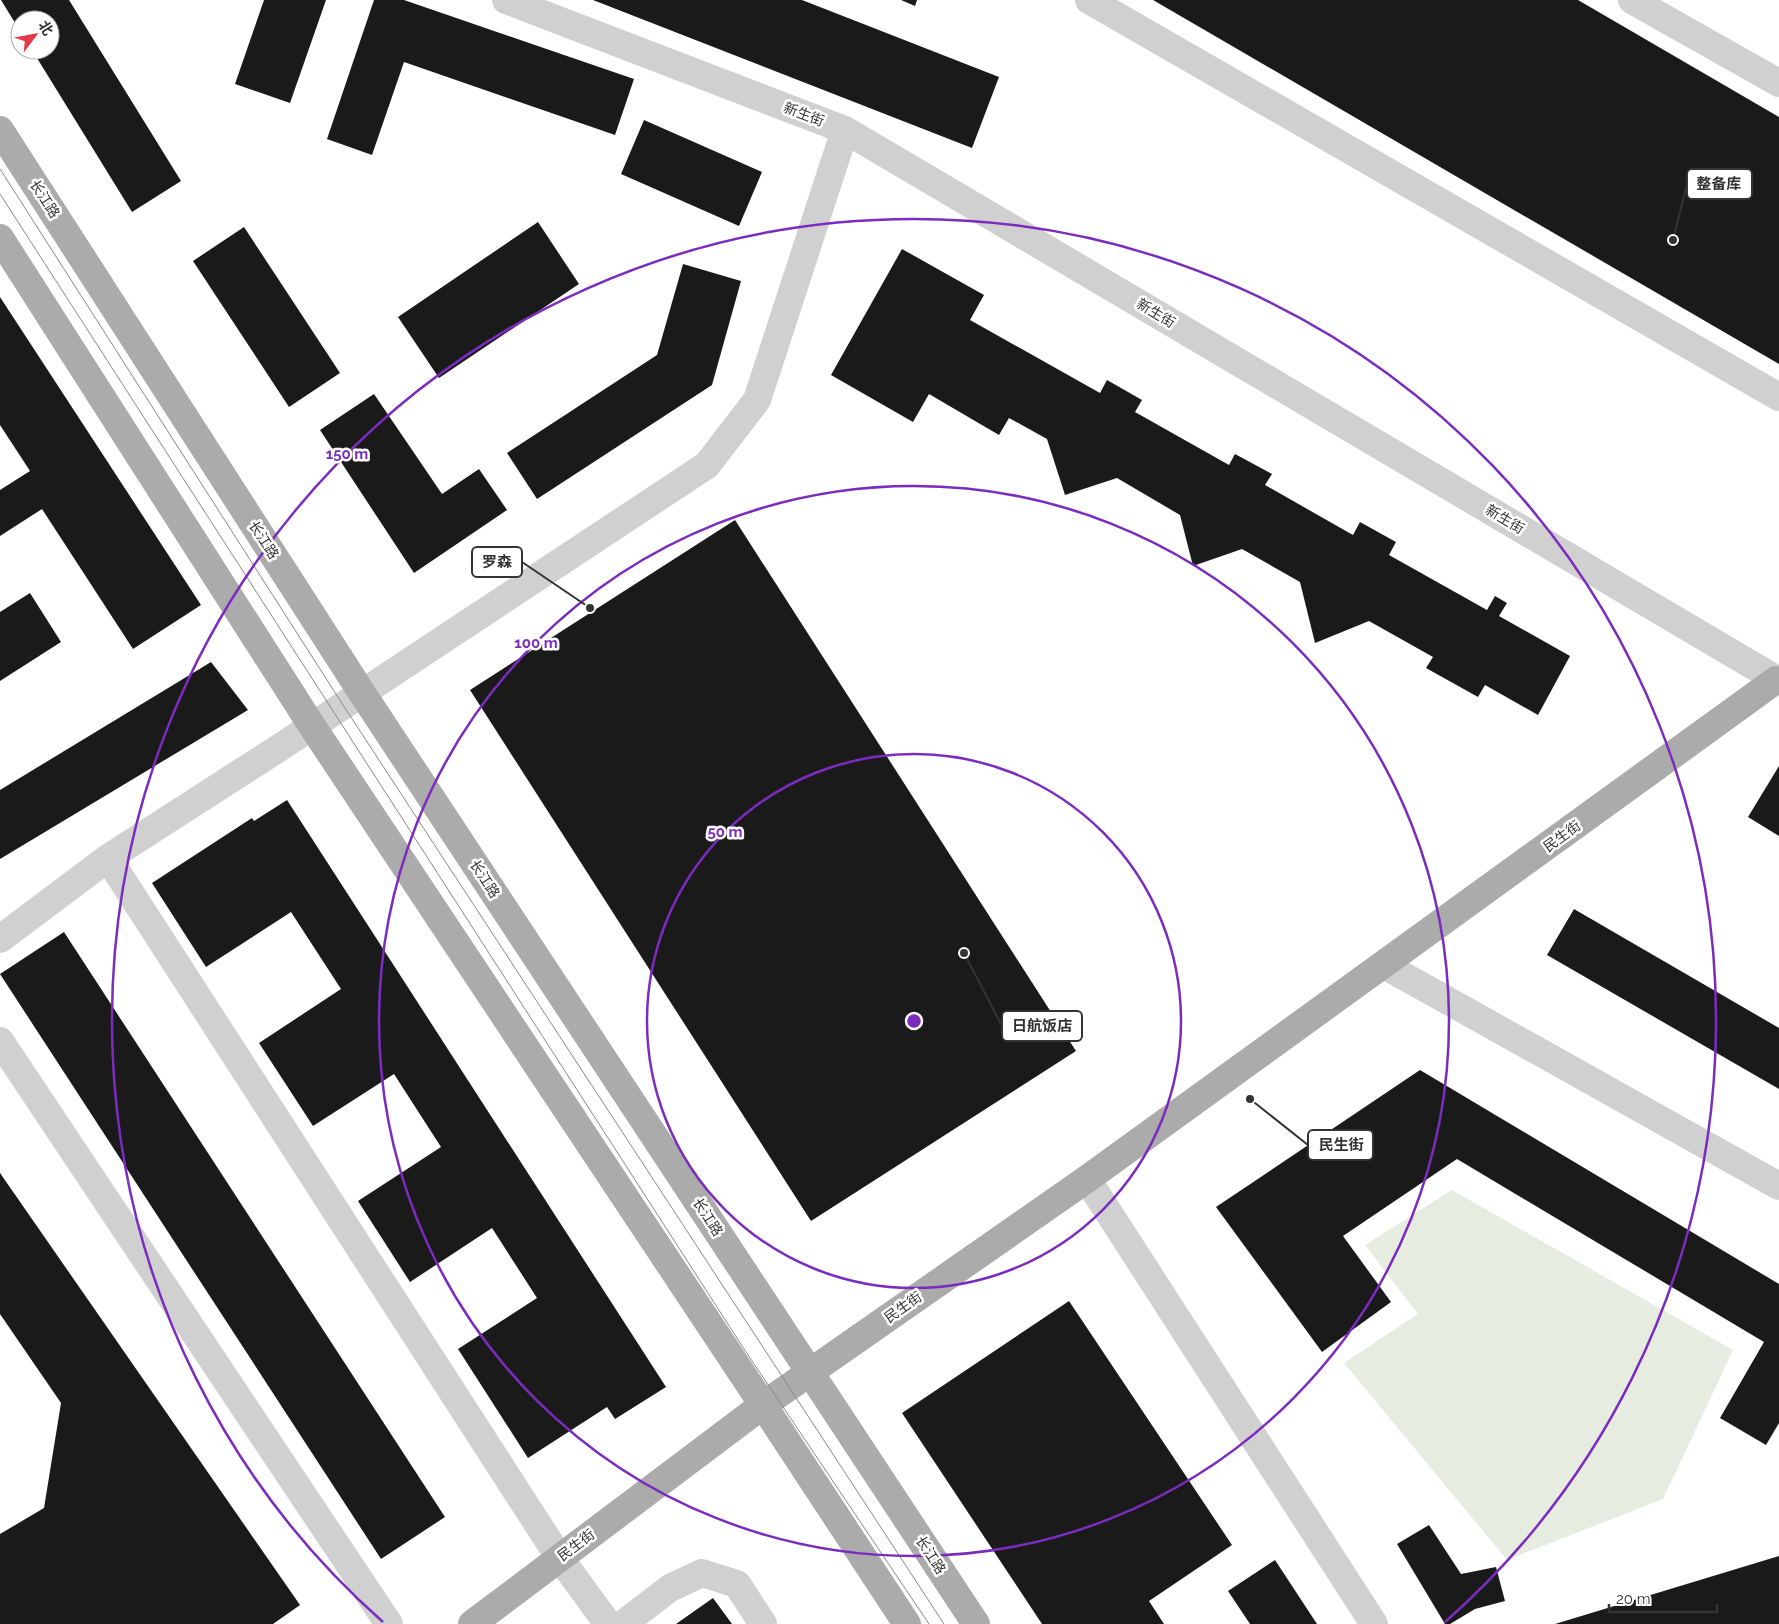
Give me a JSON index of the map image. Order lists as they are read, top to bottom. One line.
{"streets":{"main road":["长江路","民生街"],"street":["新生街"]},"crossings":[["新生街","民生街"],["长江路","民生街"]],"places":["整备库","罗森","日航饭店","民生街"],"scale_bar":"20 m","north":"top right","rings":["150 m","100 m","50 m"]}
